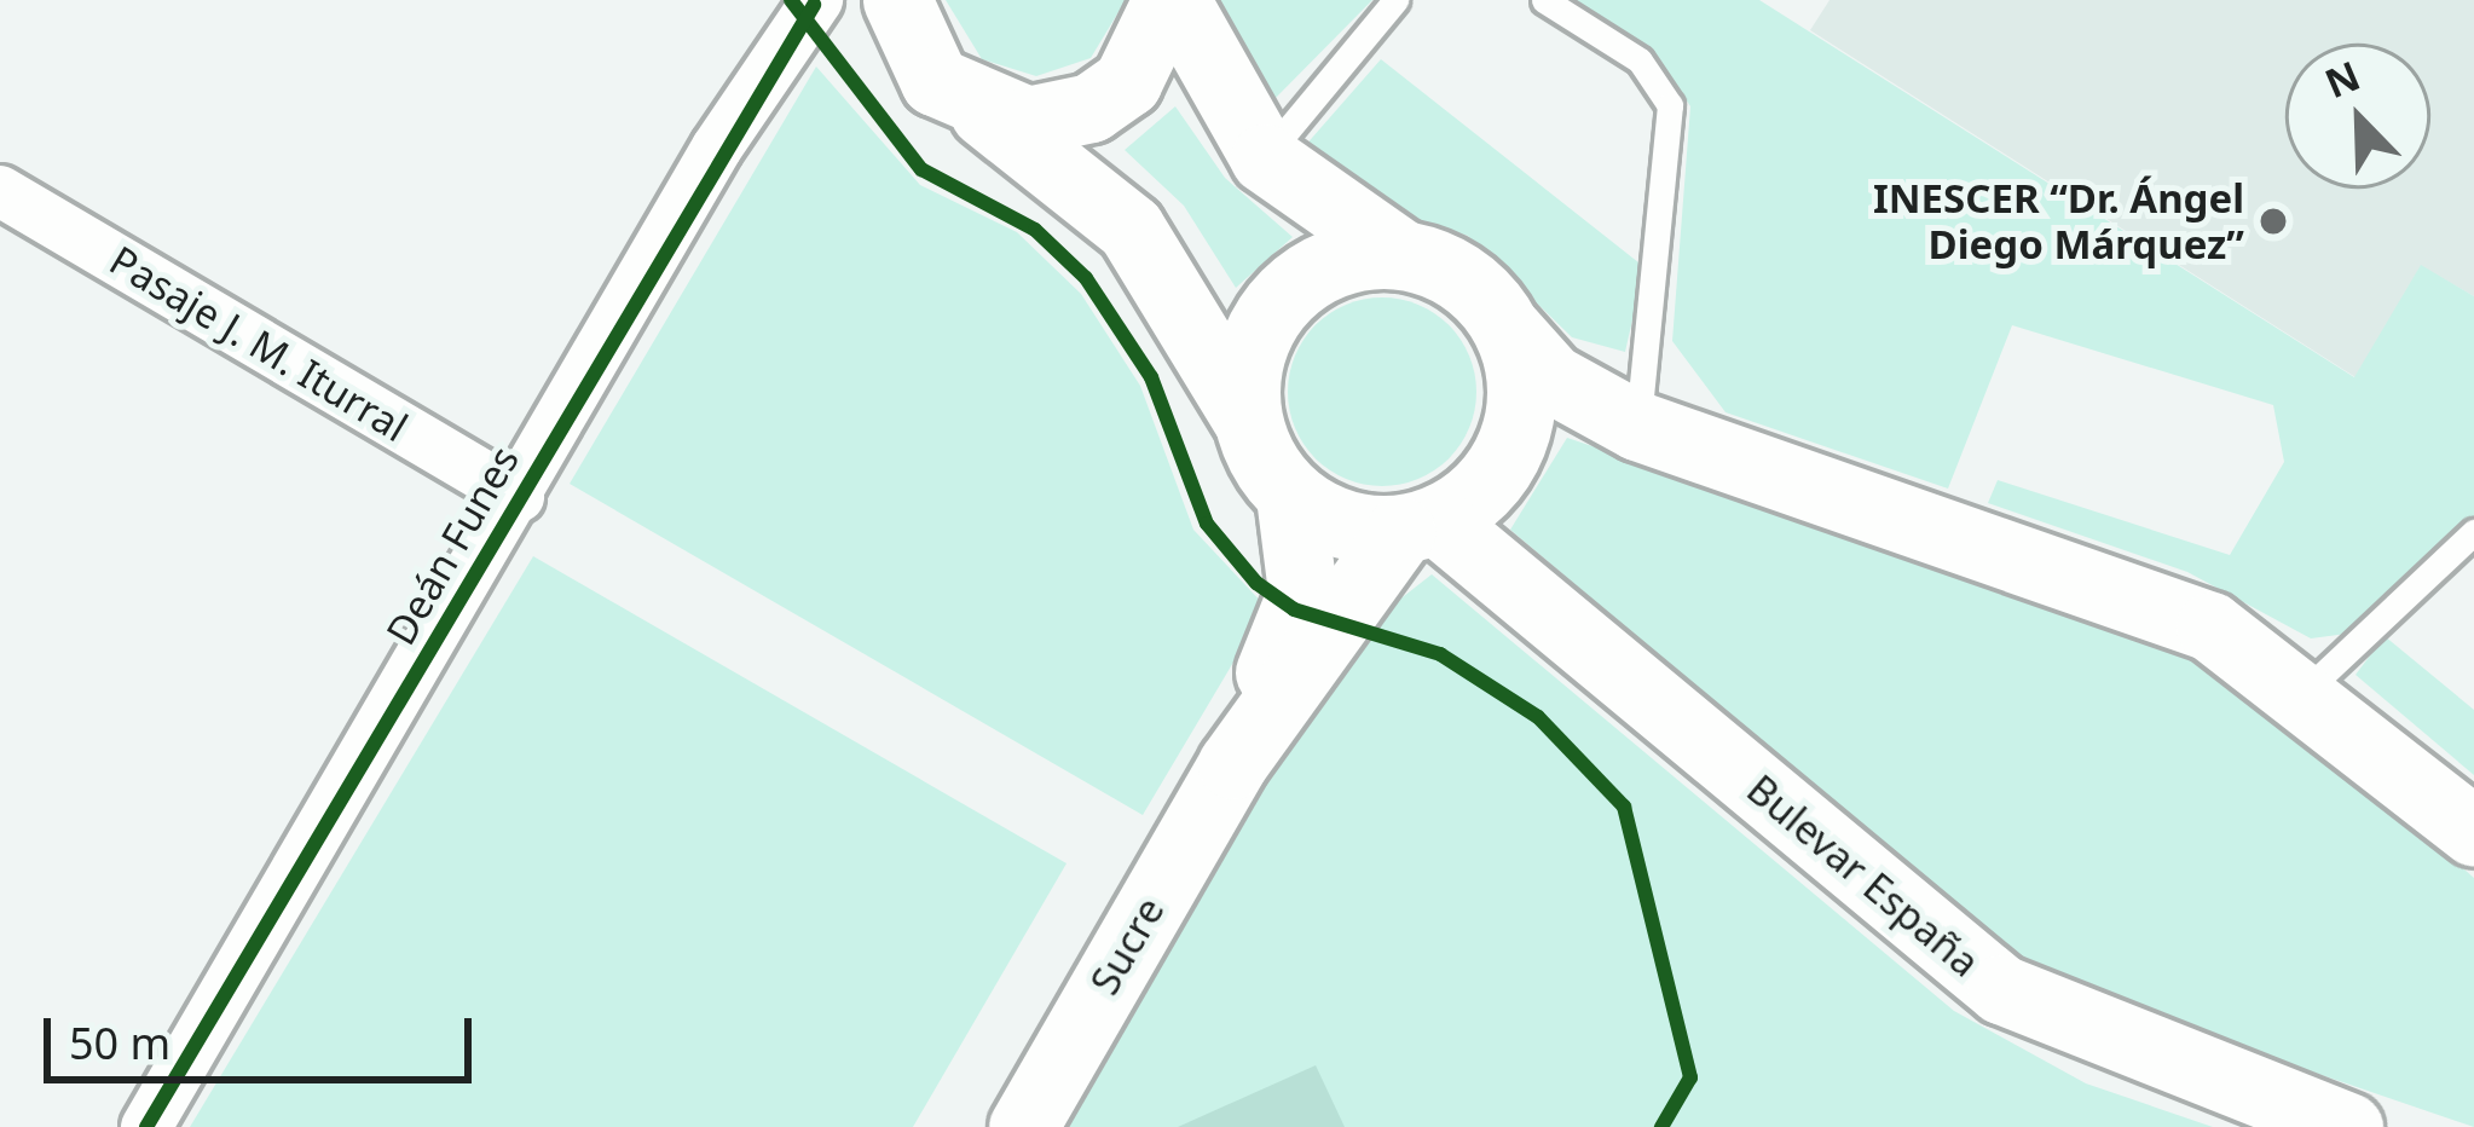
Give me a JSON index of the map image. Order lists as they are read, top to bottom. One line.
{"streets":{"main road":["Bulevar España","Sucre"],"street":["Pasaje J. M. Iturral","Deán Funes"]},"crossings":[["Pasaje J. M. Iturral","Deán Funes"],["Bulevar España","Sucre"]],"places":["INESCER “Dr. Ángel Diego Márquez”"],"scale_bar":"50 m","north":"top left"}
